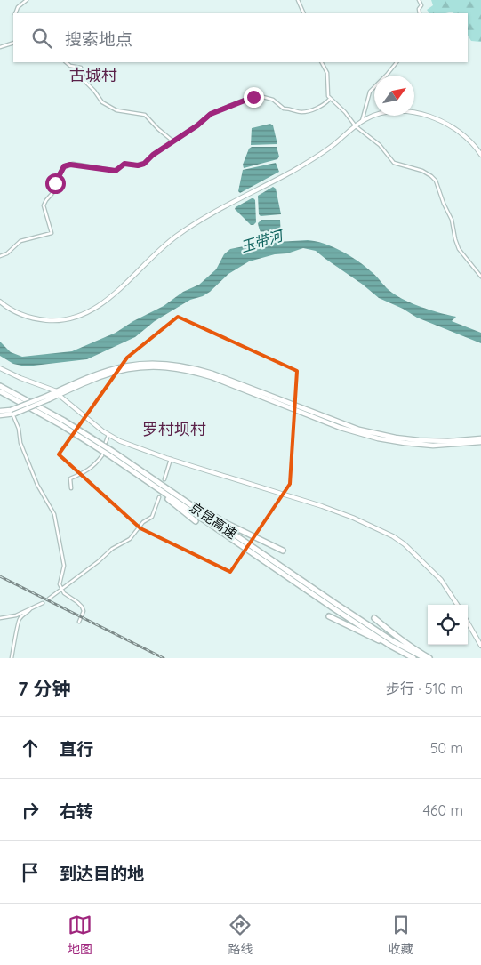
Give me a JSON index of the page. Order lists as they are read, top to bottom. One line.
{"streets":{"highway":["京昆高速"]},"districts":["古城村","罗村坝村"],"water":["玉带河"],"north":"top right","page":{"search":"搜索地点","heading":["7 分钟","步行 · 510 m"],"list":[["直行","50 m"],["右转","460 m"],"到达目的地"],"nav":["地图","路线","收藏"]}}
